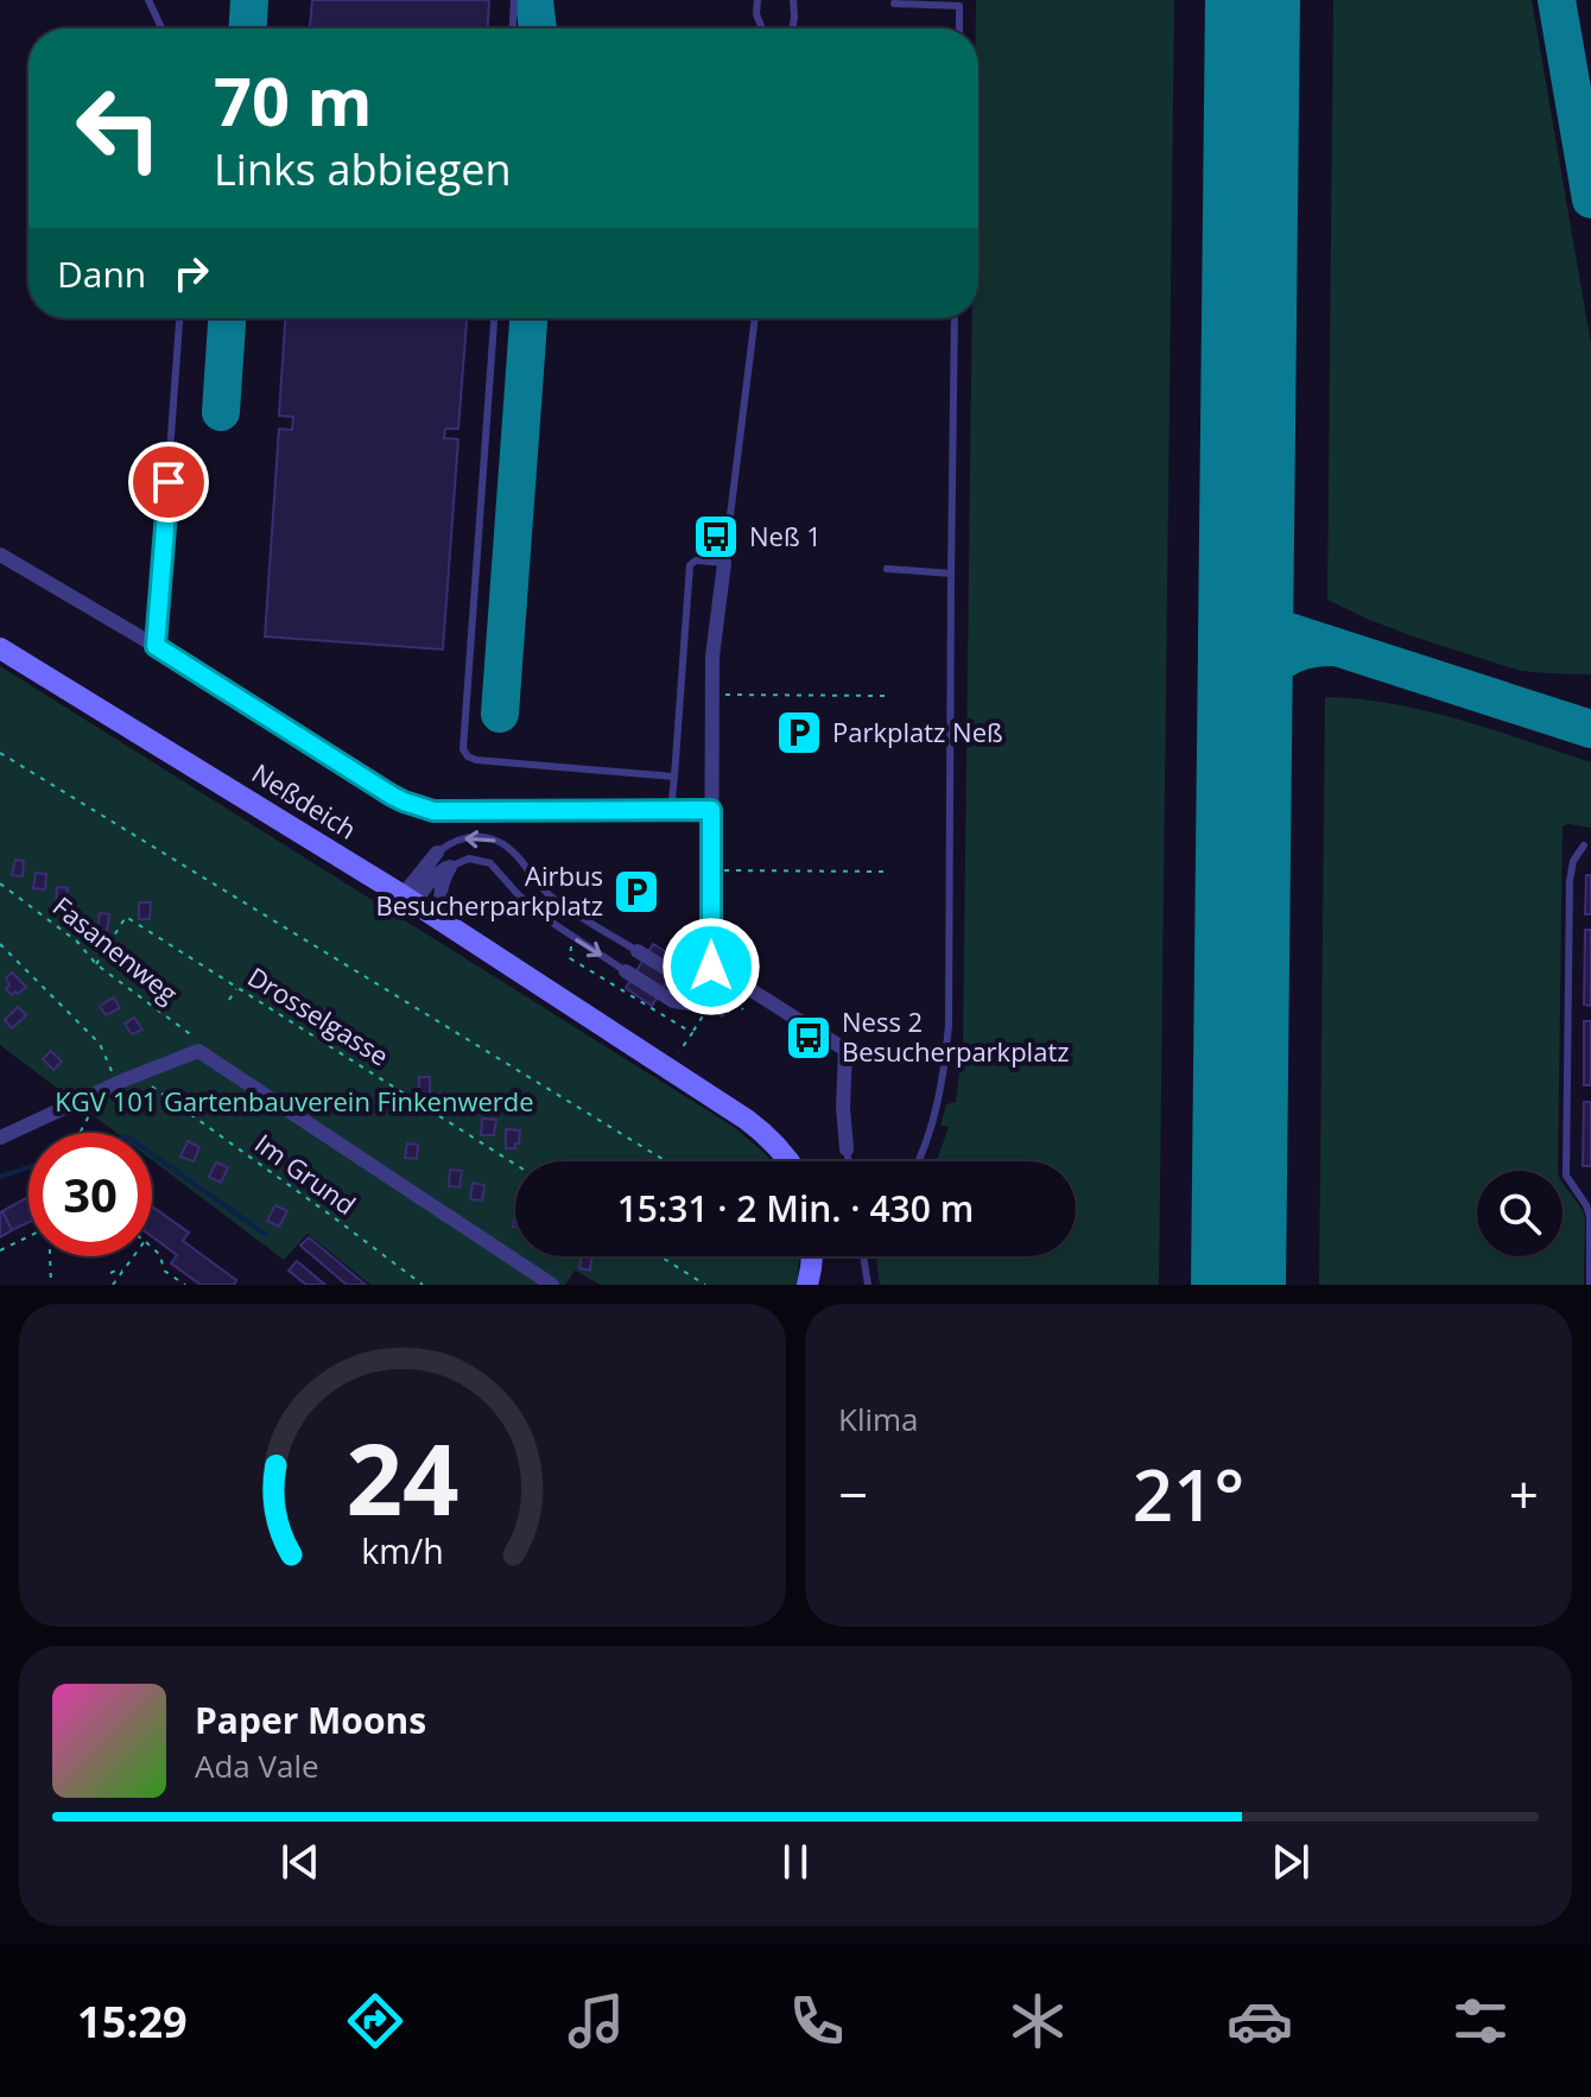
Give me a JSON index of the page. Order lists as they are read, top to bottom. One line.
{"streets":{"street":["Neßdeich"],"path":["Fasanenweg","Drosselgasse","Im Grund"]},"crossings":[["Fasanenweg","Drosselgasse"]],"parks":["KGV 101 Gartenbauverein Finkenwerde"],"places":{"bus stop":["Neß 1","Ness 2 Besucherparkplatz"],"parking":["Parkplatz Neß","Airbus Besucherparkplatz"]},"page":{"turn":["70 m","Links abbiegen"],"then":"Dann","limit":"30","trip":"15:31 · 2 Min. · 430 m","tile":"Klima","heat":["−","21°","+"],"song":["Paper Moons","Ada Vale"],"tabs":"15:29","gauge":["24","km/h"]}}
